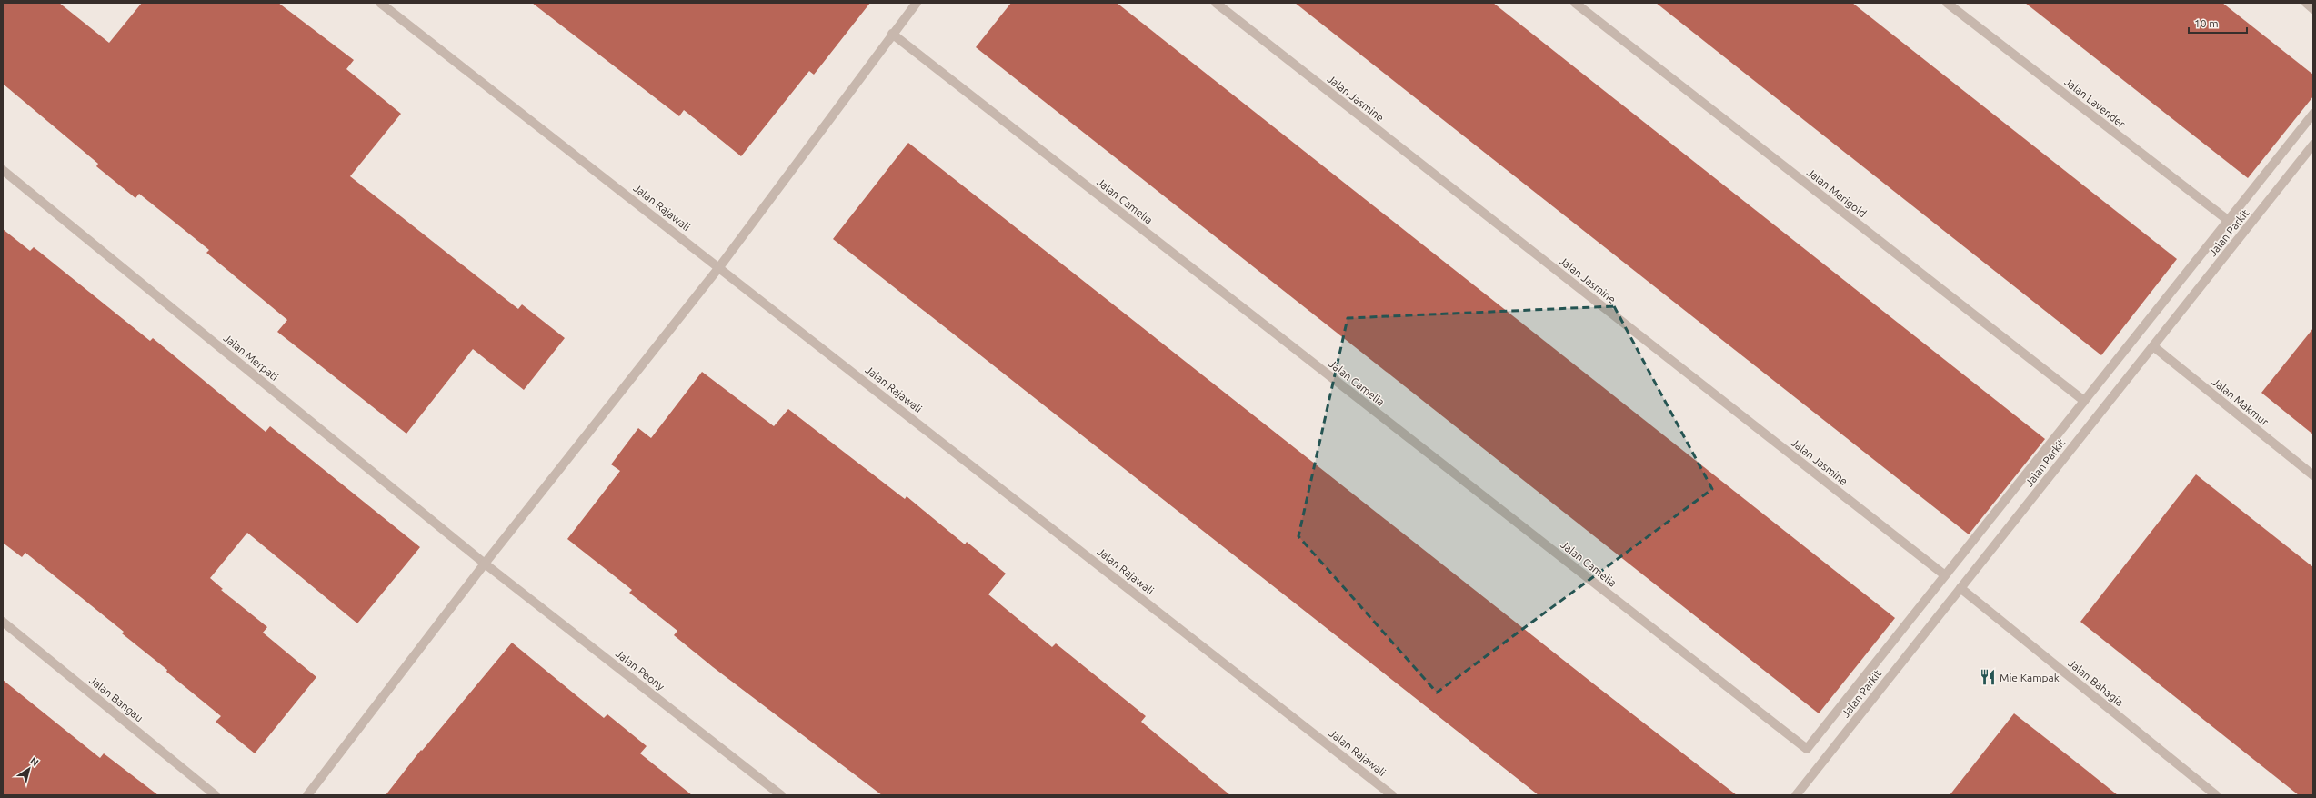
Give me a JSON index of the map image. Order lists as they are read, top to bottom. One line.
{"streets":{"street":["Jalan Jasmine","Jalan Lavender","Jalan Marigold","Jalan Camelia","Jalan Rajawali","Jalan Parkit","Jalan Merpati","Jalan Makmur","Jalan Peony","Jalan Bahagia","Jalan Bangau"]},"crossings":[["Jalan Jasmine","Jalan Camelia"],["Jalan Parkit","Jalan Makmur"],["Jalan Parkit","Jalan Bahagia"],["Jalan Merpati","Jalan Peony"]],"places":{"restaurant":["Mie Kampak"]},"scale_bar":"10 m","north":"top right"}
